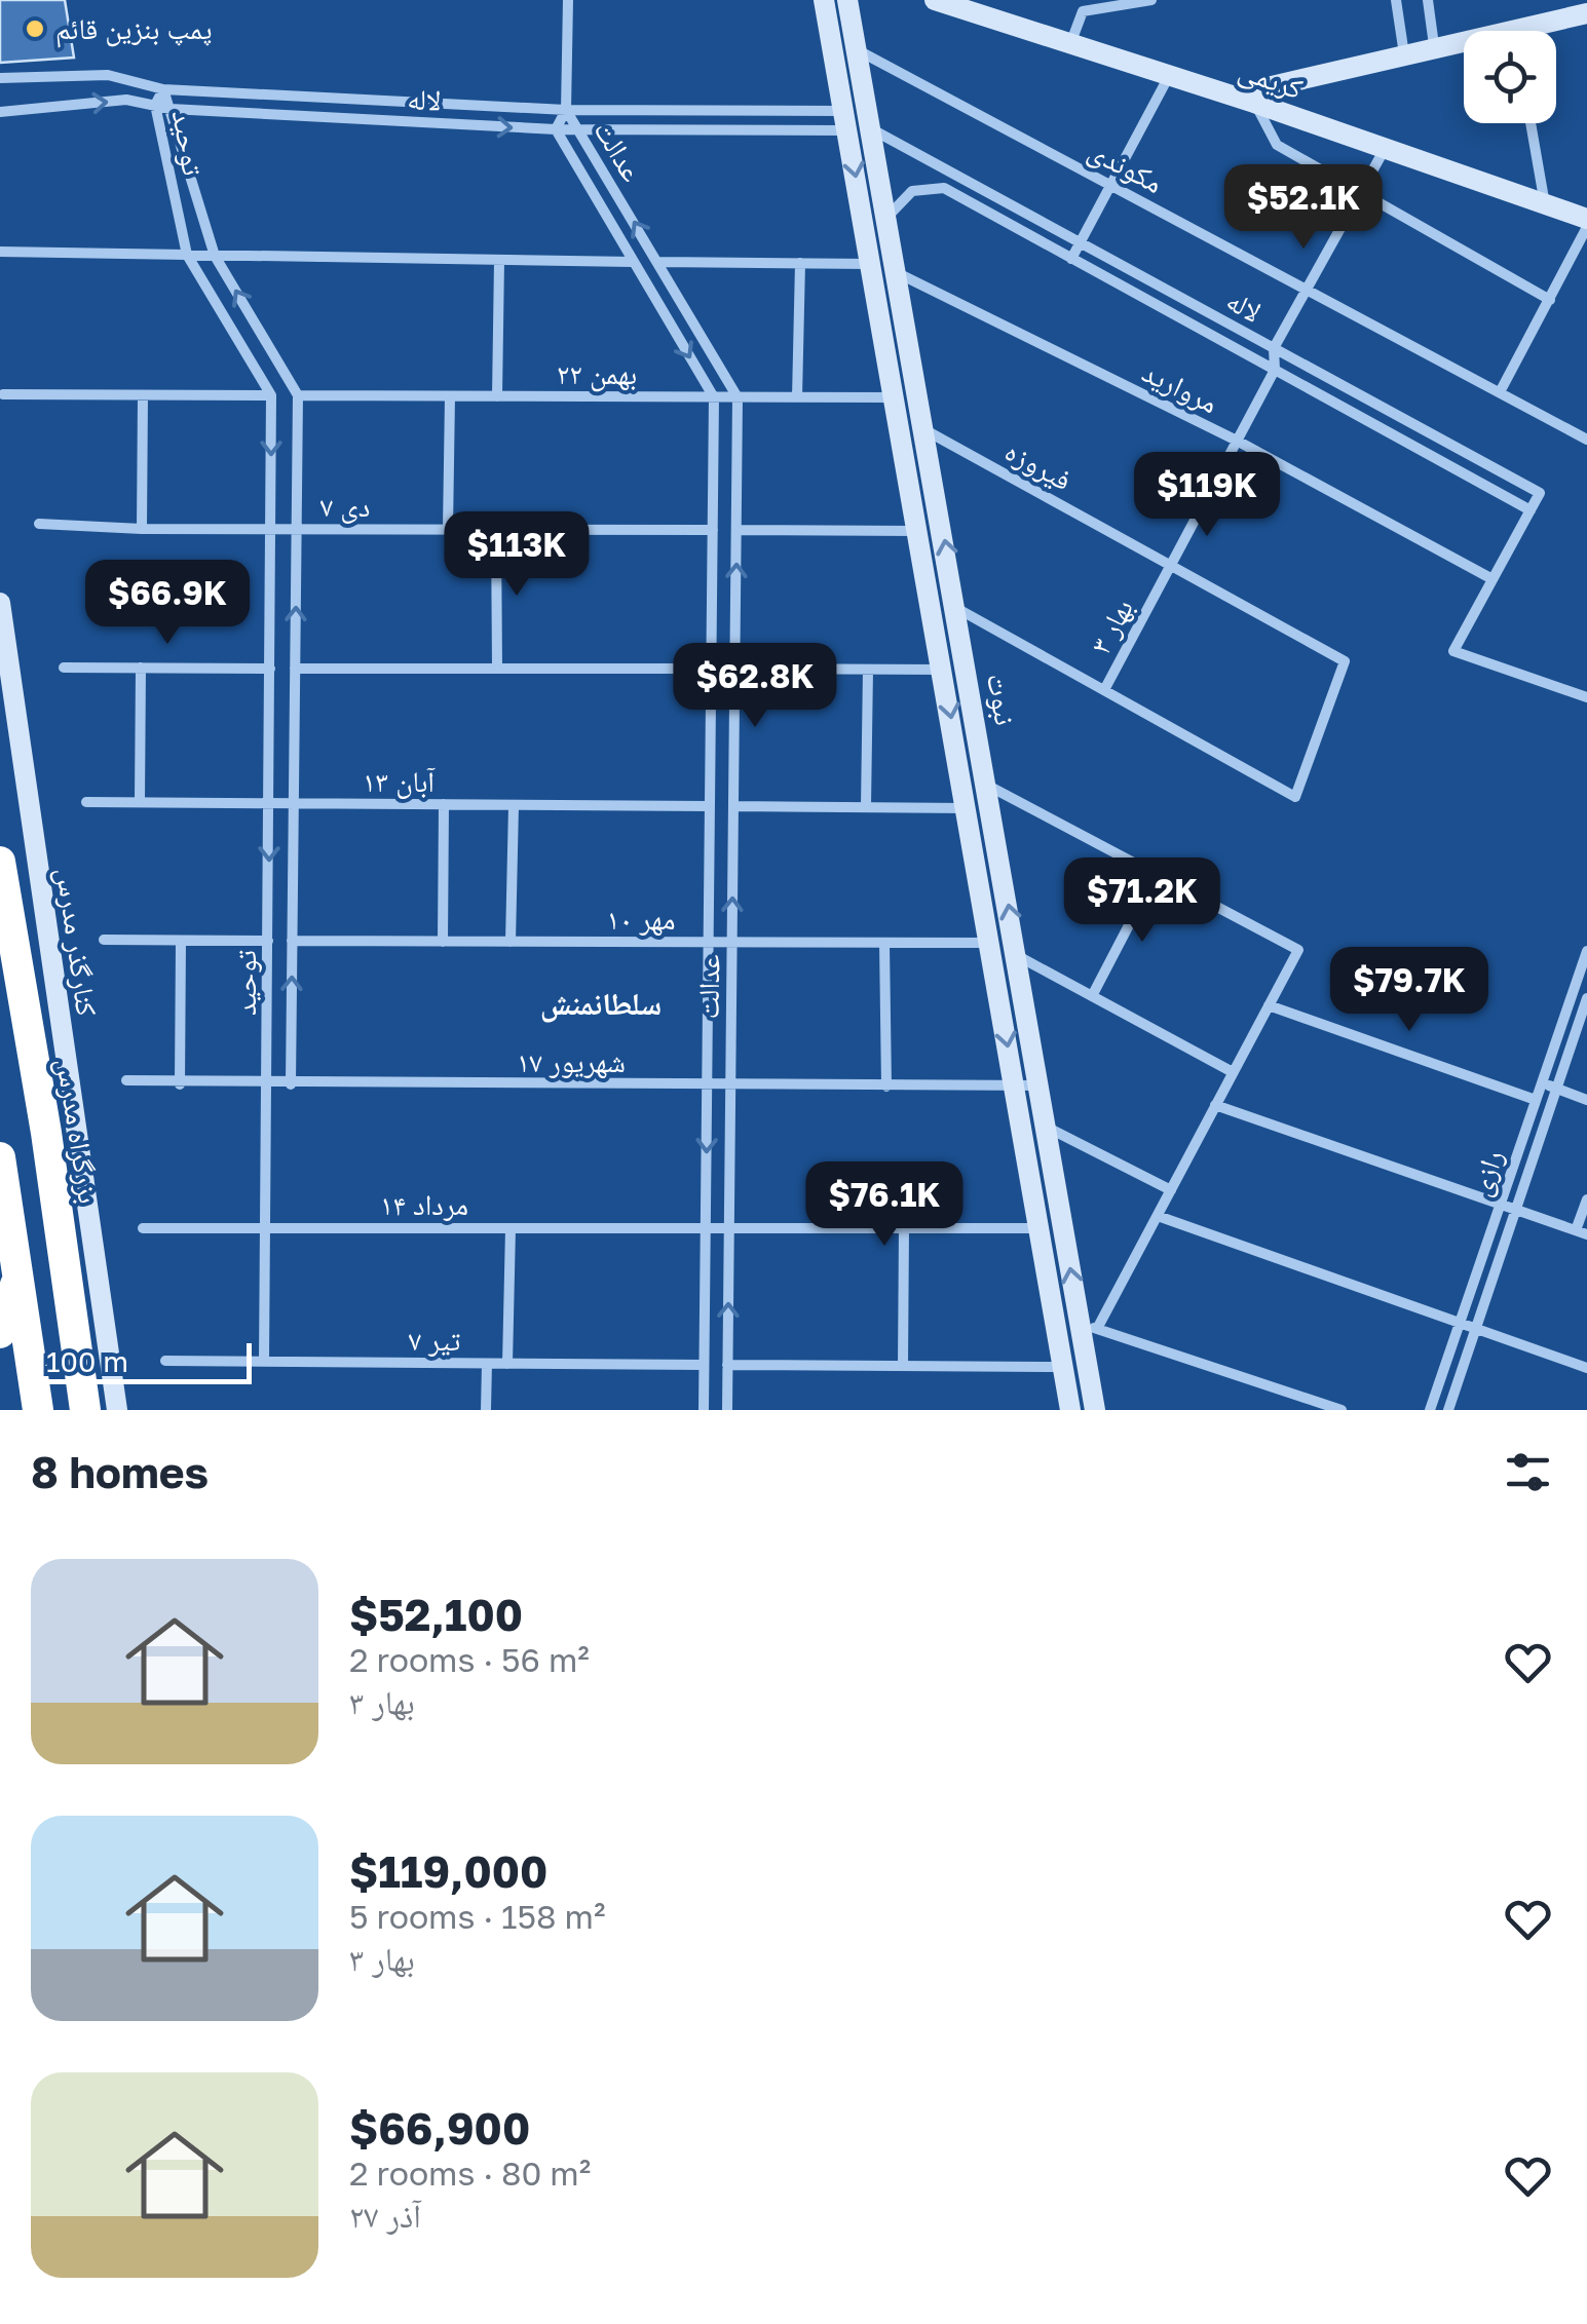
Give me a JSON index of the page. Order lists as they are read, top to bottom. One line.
{"streets":{"highway":["بزرگراه مدرس"],"street":["کریمی","لاله","توحید","عدالت","مکوندی","۲۲ بهمن","مروارید","فیروزه","۷ دی","بهار ۳","نبوت","۱۳ آبان","۱۰ مهر","کنارگذر مدرس","۱۷ شهریور","رازی","۱۴ مرداد","۷ تیر"]},"crossings":[["کریمی","بهار ۳"],["لاله","توحید"],["لاله","عدالت"],["لاله","بهار ۳"],["لاله","نبوت"],["توحید","۲۲ بهمن"],["توحید","۷ دی"],["توحید","۱۳ آبان"],["توحید","۱۰ مهر"],["توحید","۱۷ شهریور"],["توحید","۱۴ مرداد"],["توحید","۷ تیر"],["عدالت","۲۲ بهمن"],["عدالت","۷ دی"],["عدالت","۱۳ آبان"],["عدالت","۱۰ مهر"],["عدالت","۱۷ شهریور"],["عدالت","۱۴ مرداد"],["عدالت","۷ تیر"],["مکوندی","بهار ۳"],["مکوندی","نبوت"],["۲۲ بهمن","نبوت"],["مروارید","بهار ۳"],["مروارید","نبوت"],["فیروزه","بهار ۳"],["فیروزه","نبوت"],["نبوت","۱۰ مهر"],["نبوت","۱۷ شهریور"]],"districts":["سلطانمنش"],"places":["پمپ بنزین قائم"],"scale_bar":"100 m","page":{"price":["$52.1K","$119K","$113K","$66.9K","$62.8K","$71.2K","$79.7K","$76.1K"],"scale":"100 m","heading":"8 homes","list":[{"name":"$52,100","note":"2 rooms · 56 m² · بهار ۳"},{"name":"$119,000","note":"5 rooms · 158 m² · بهار ۳"},{"name":"$66,900","note":"2 rooms · 80 m² · ۲۷ آذر"}]}}
